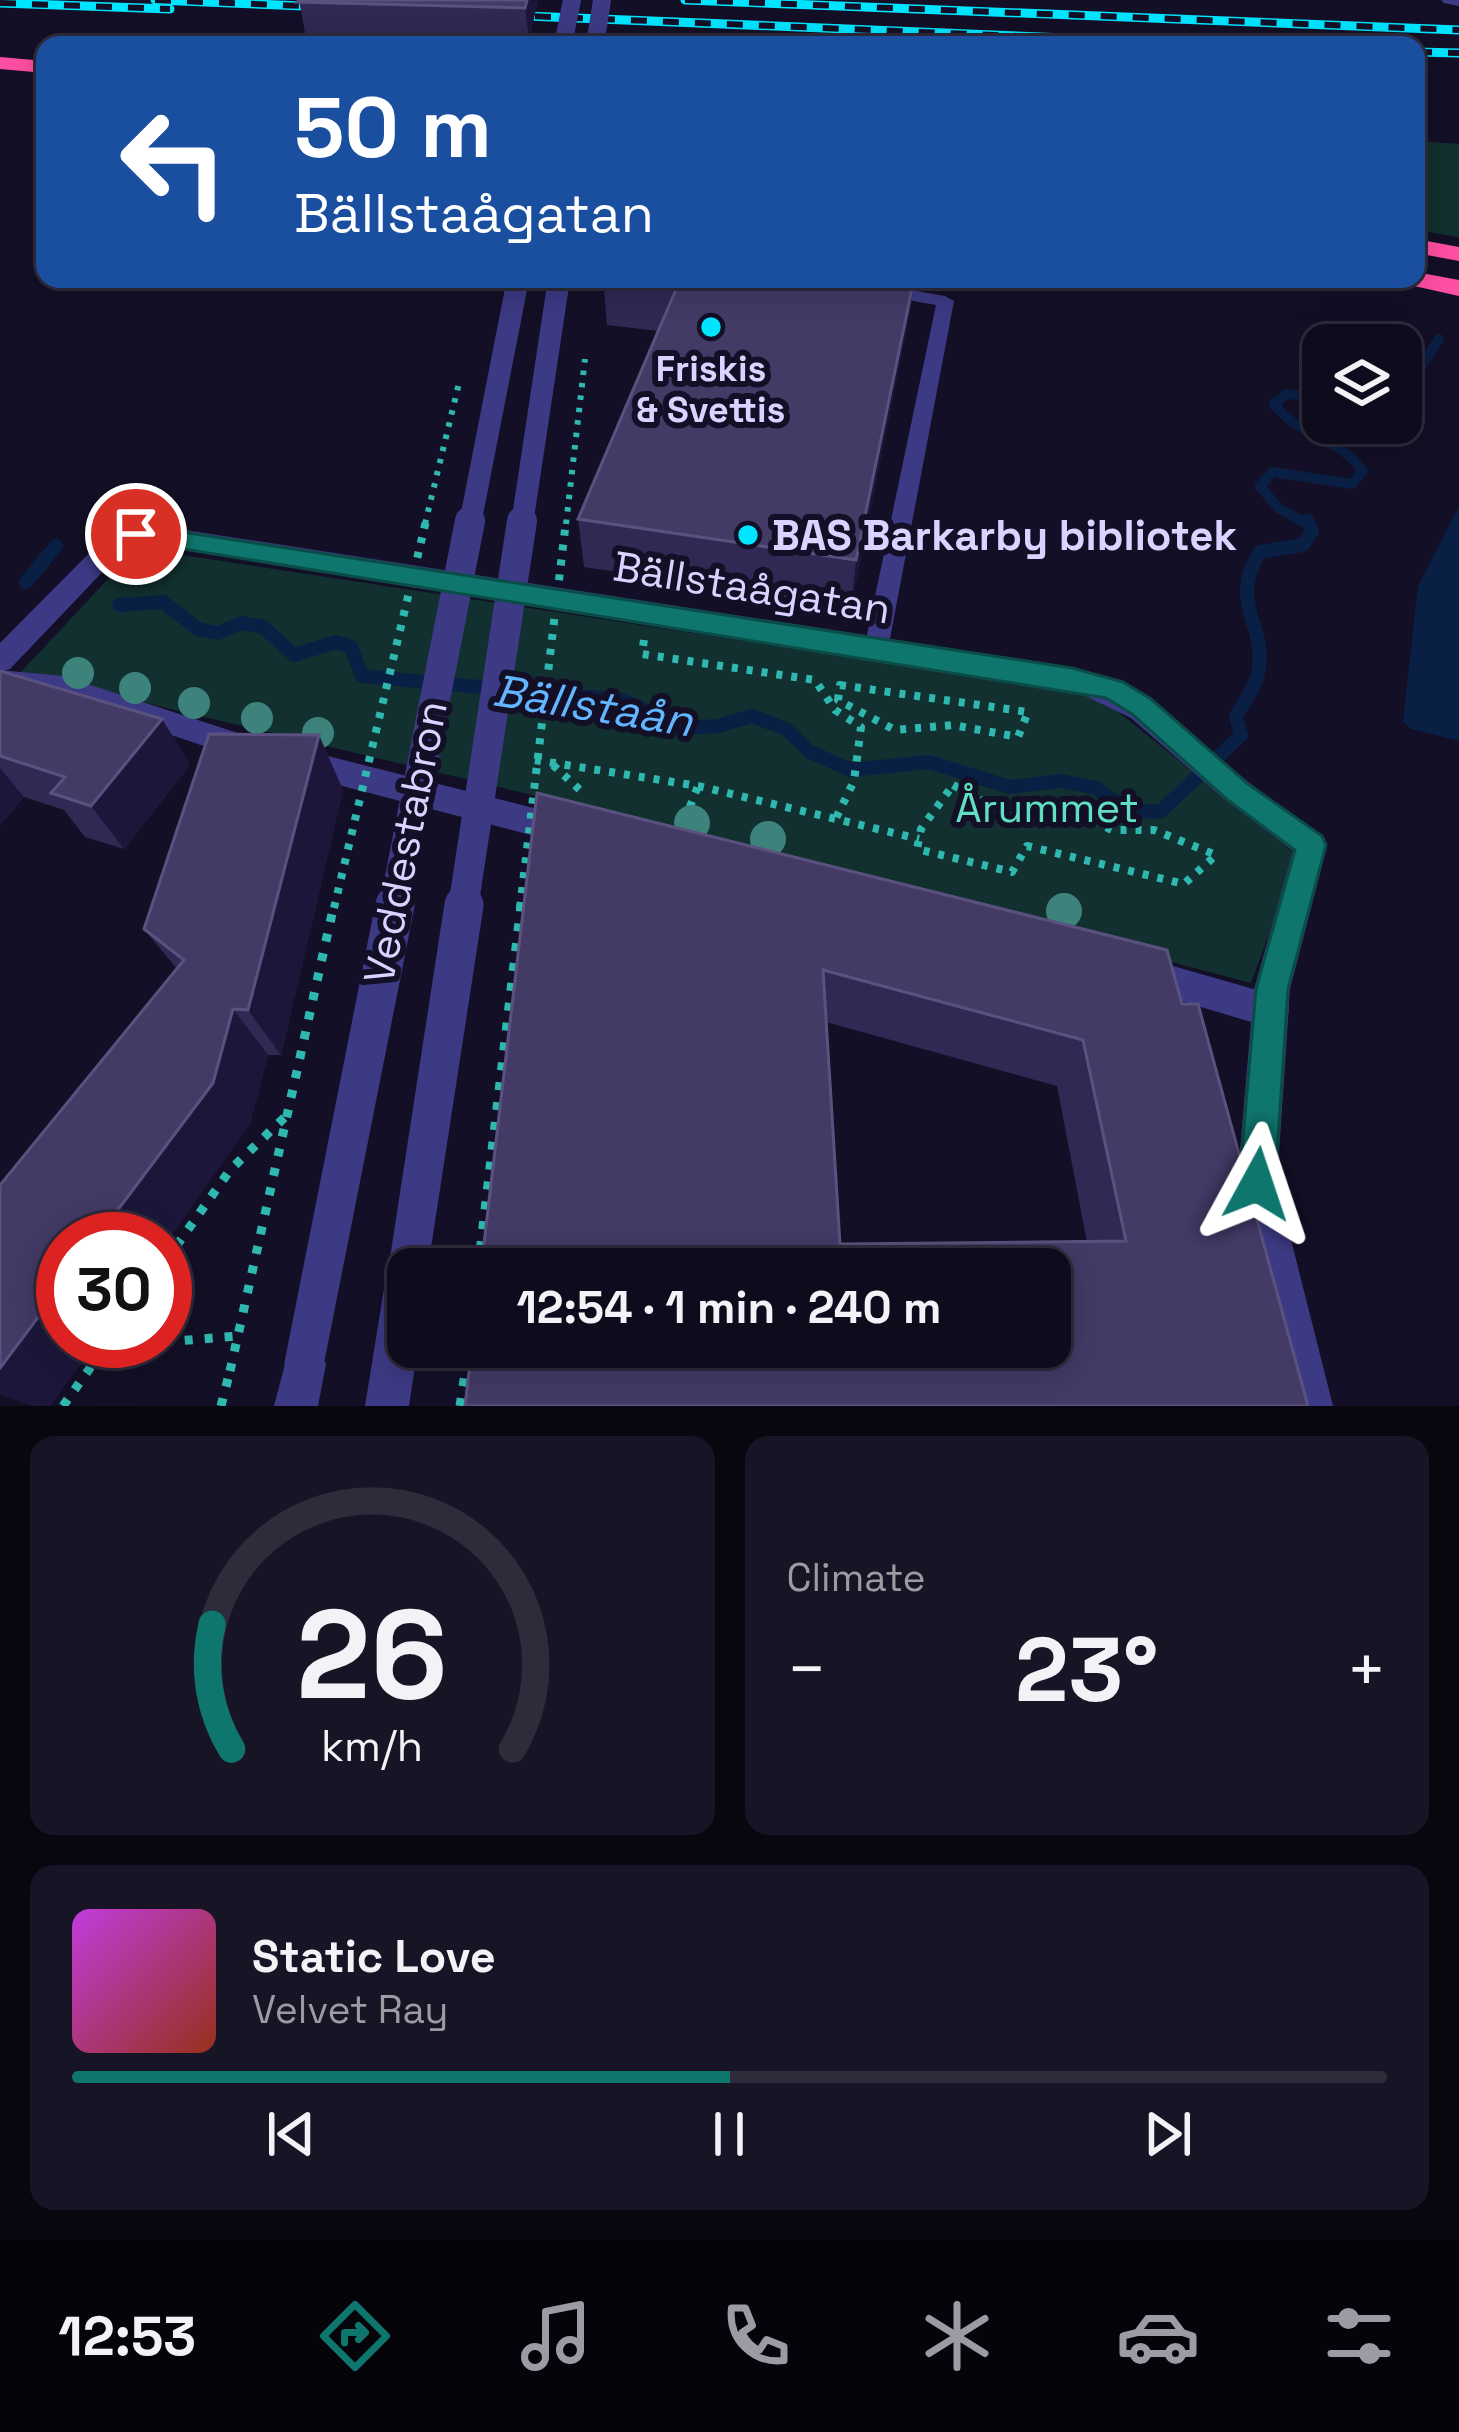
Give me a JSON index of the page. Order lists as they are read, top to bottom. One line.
{"streets":{"street":["Bällstaågatan","Veddestabron"]},"water":["Bällstaån"],"parks":["Årummet"],"places":["Friskis & Svettis","BAS Barkarby bibliotek"],"page":{"turn":["50 m","Bällstaågatan"],"limit":"30","trip":"12:54 · 1 min · 240 m","tile":"Climate","heat":["−","23°","+"],"song":["Static Love","Velvet Ray"],"tabs":"12:53","gauge":["26","km/h"]}}
